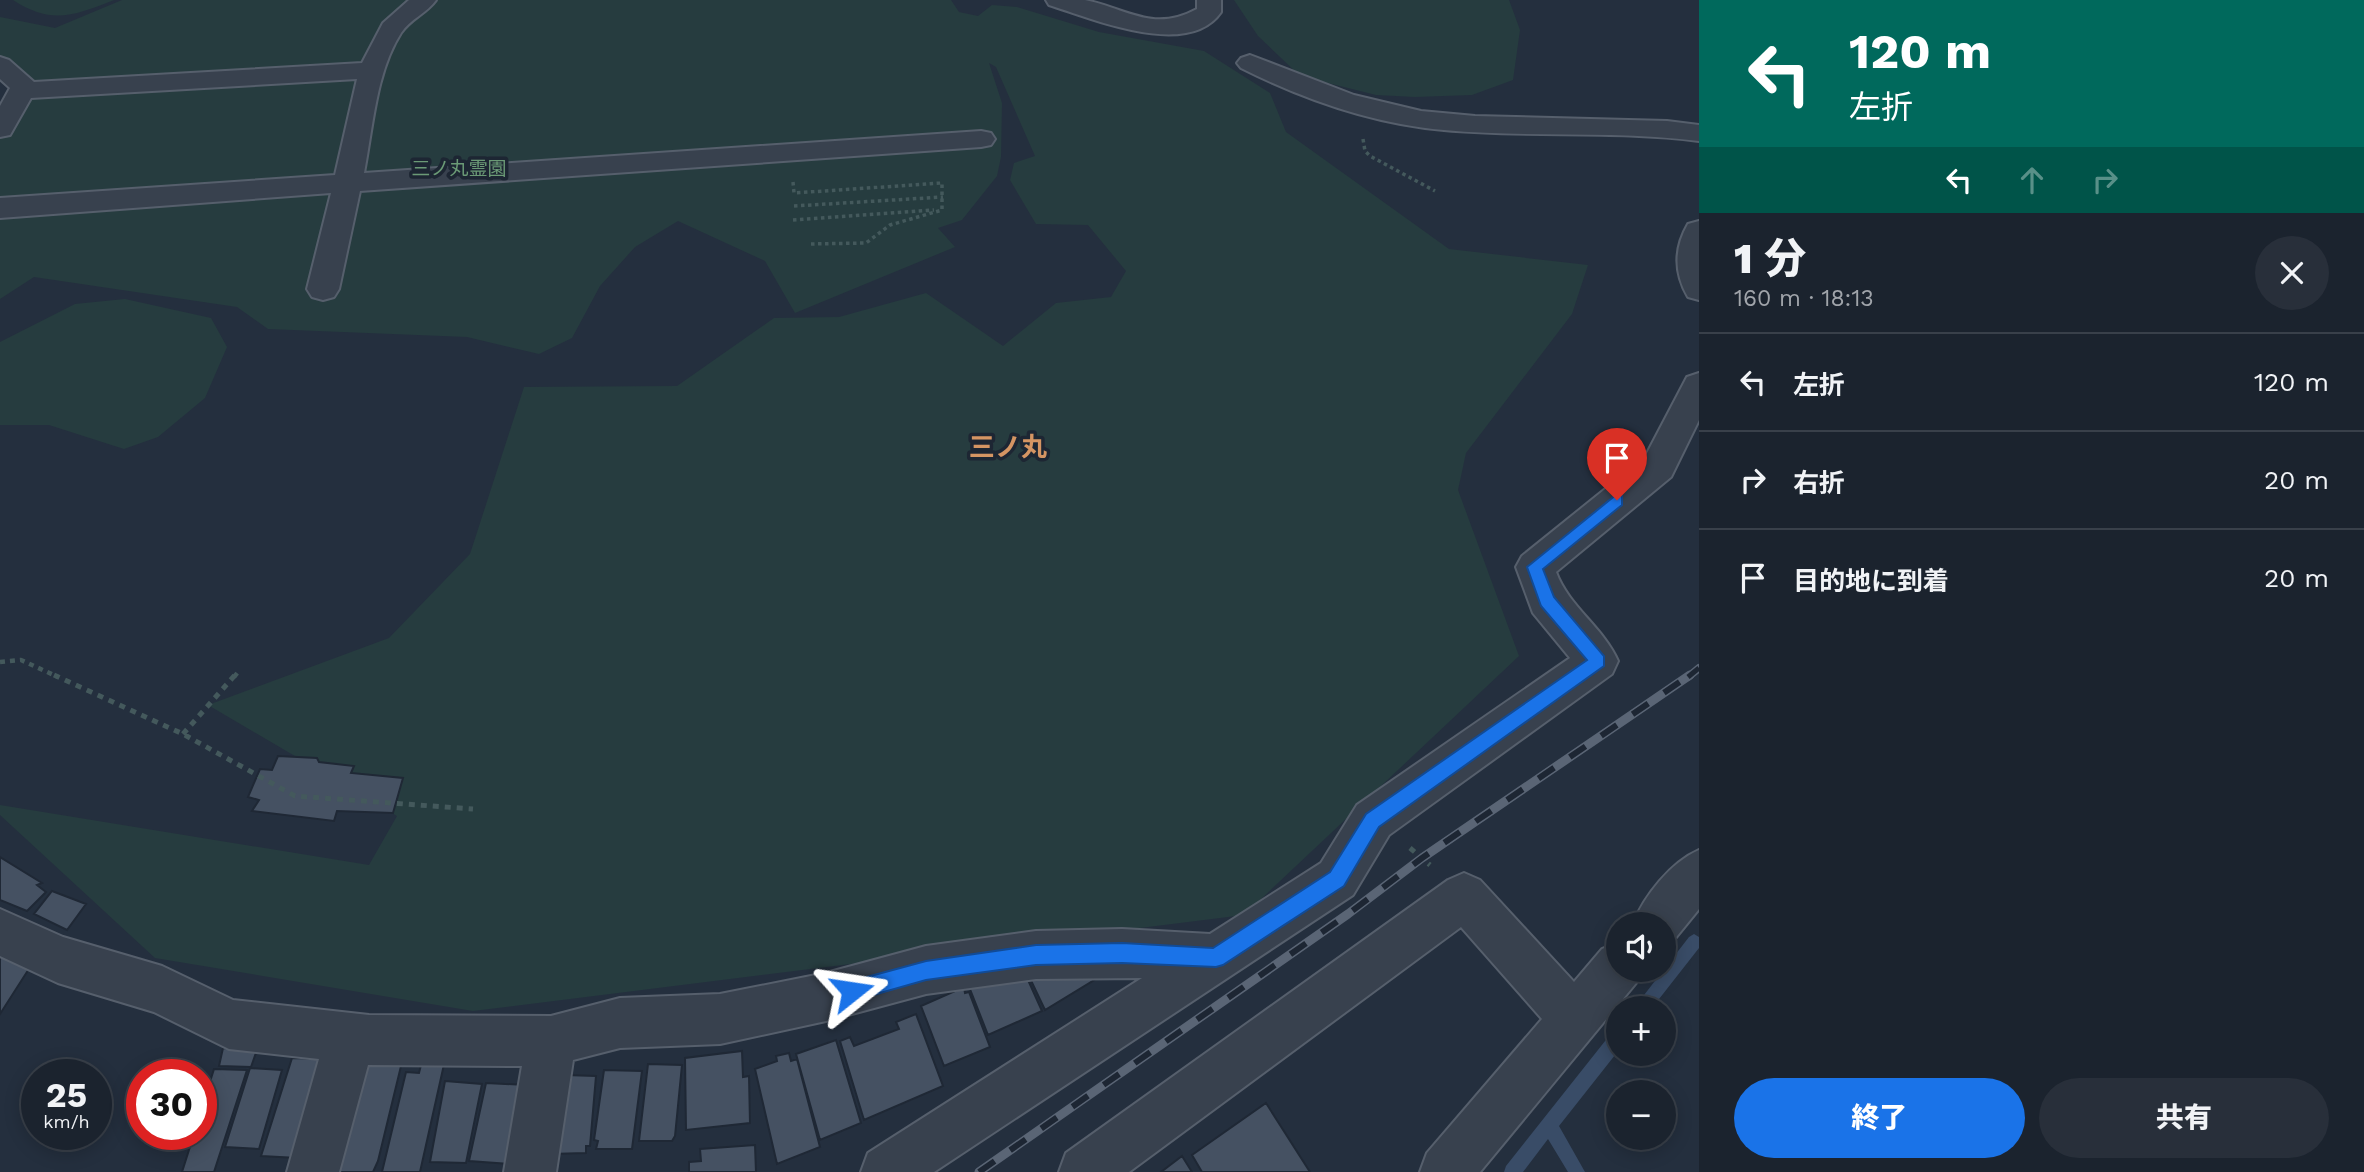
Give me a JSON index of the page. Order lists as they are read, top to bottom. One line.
{"districts":["三ノ丸"],"parks":["三ノ丸霊園"],"page":{"turn":["120 m","左折"],"heading":["1 分","160 m · 18:13"],"list":[{"name":"左折","value":"120 m"},{"name":"右折","value":"20 m"},{"name":"目的地に到着","value":"20 m"}],"map_buttons":["+","−"],"speed":"25 km/h","limit":"30","buttons":["終了","共有"]}}
